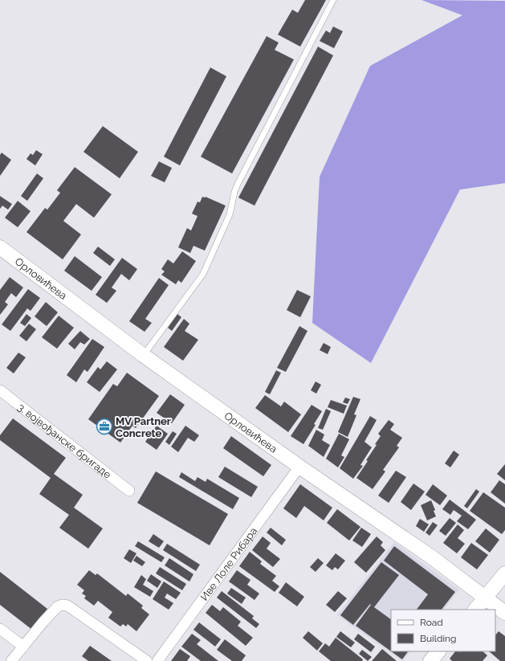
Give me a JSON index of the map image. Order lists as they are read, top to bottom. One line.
{"streets":{"street":["Орловићева","3. војвођанске бригаде","Иве Лоле Рибара"]},"crossings":[["Орловићева","Иве Лоле Рибара"]],"places":{"office":["MV Partner Concrete"]},"legend":["Road","Building"]}
